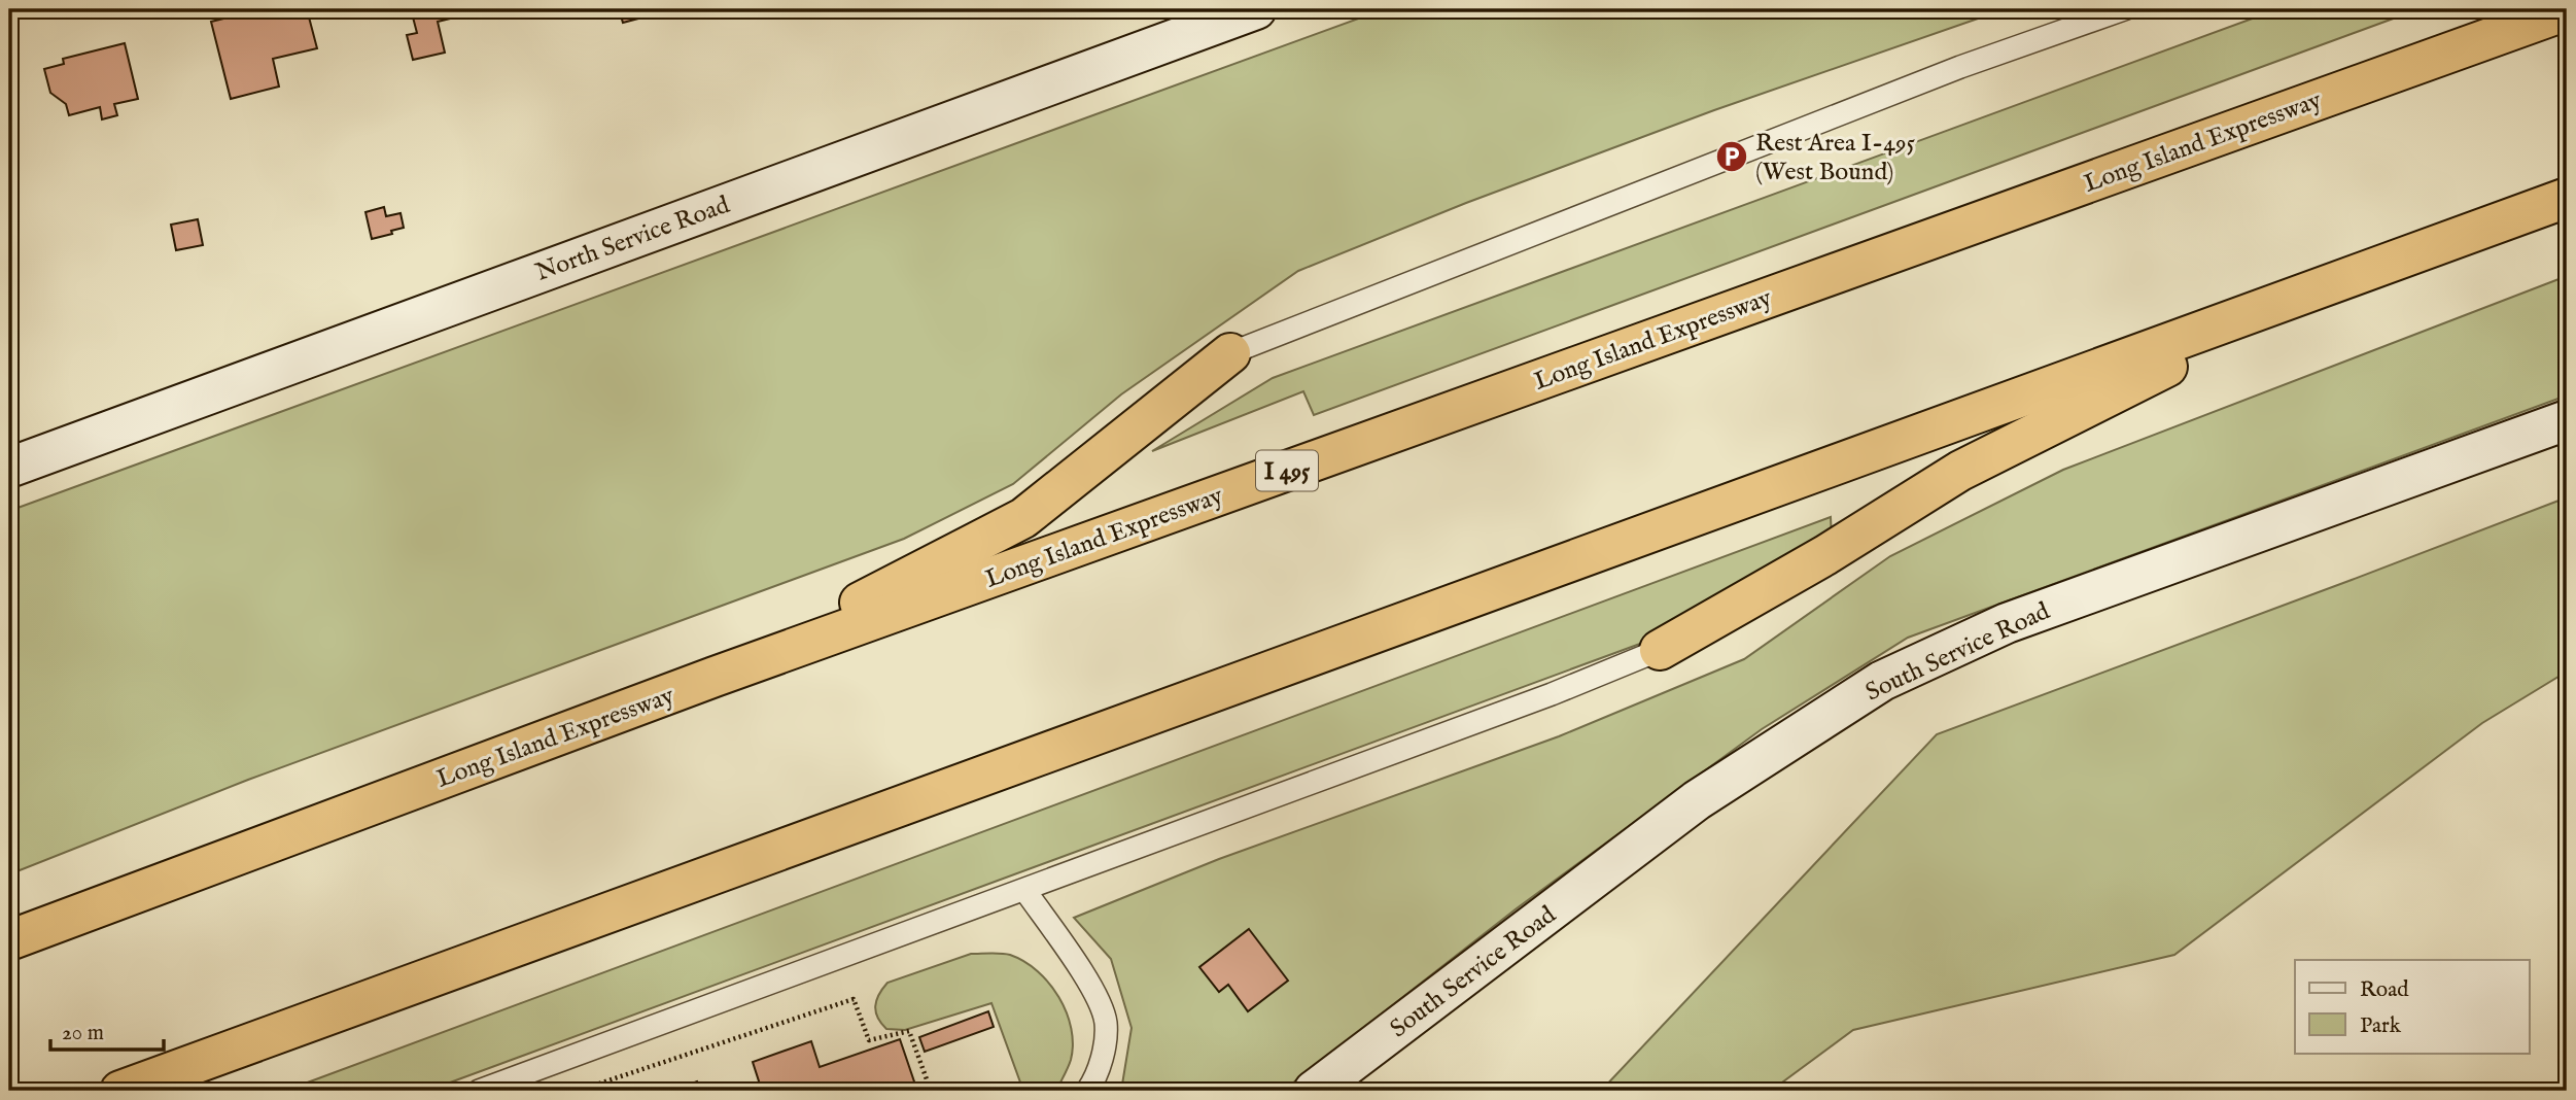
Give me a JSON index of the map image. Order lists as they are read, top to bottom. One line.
{"streets":{"highway":["Long Island Expressway","I 495"],"main road":["North Service Road","South Service Road"]},"places":{"parking":["Rest Area I-495 (West Bound)"]},"legend":["Road","Park"],"scale_bar":"20 m"}
